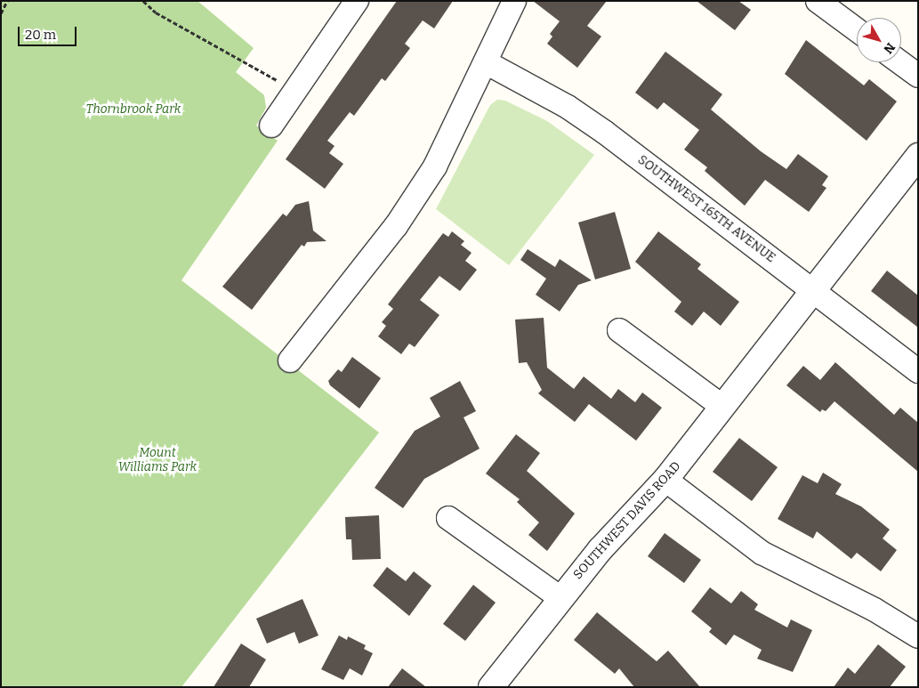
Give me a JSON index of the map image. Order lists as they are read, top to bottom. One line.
{"streets":{"street":["SOUTHWEST 165TH AVENUE","SOUTHWEST DAVIS ROAD"]},"crossings":[["SOUTHWEST 165TH AVENUE","SOUTHWEST DAVIS ROAD"]],"parks":["Thornbrook Park","Mount Williams Park"],"scale_bar":"20 m","north":"bottom right"}
